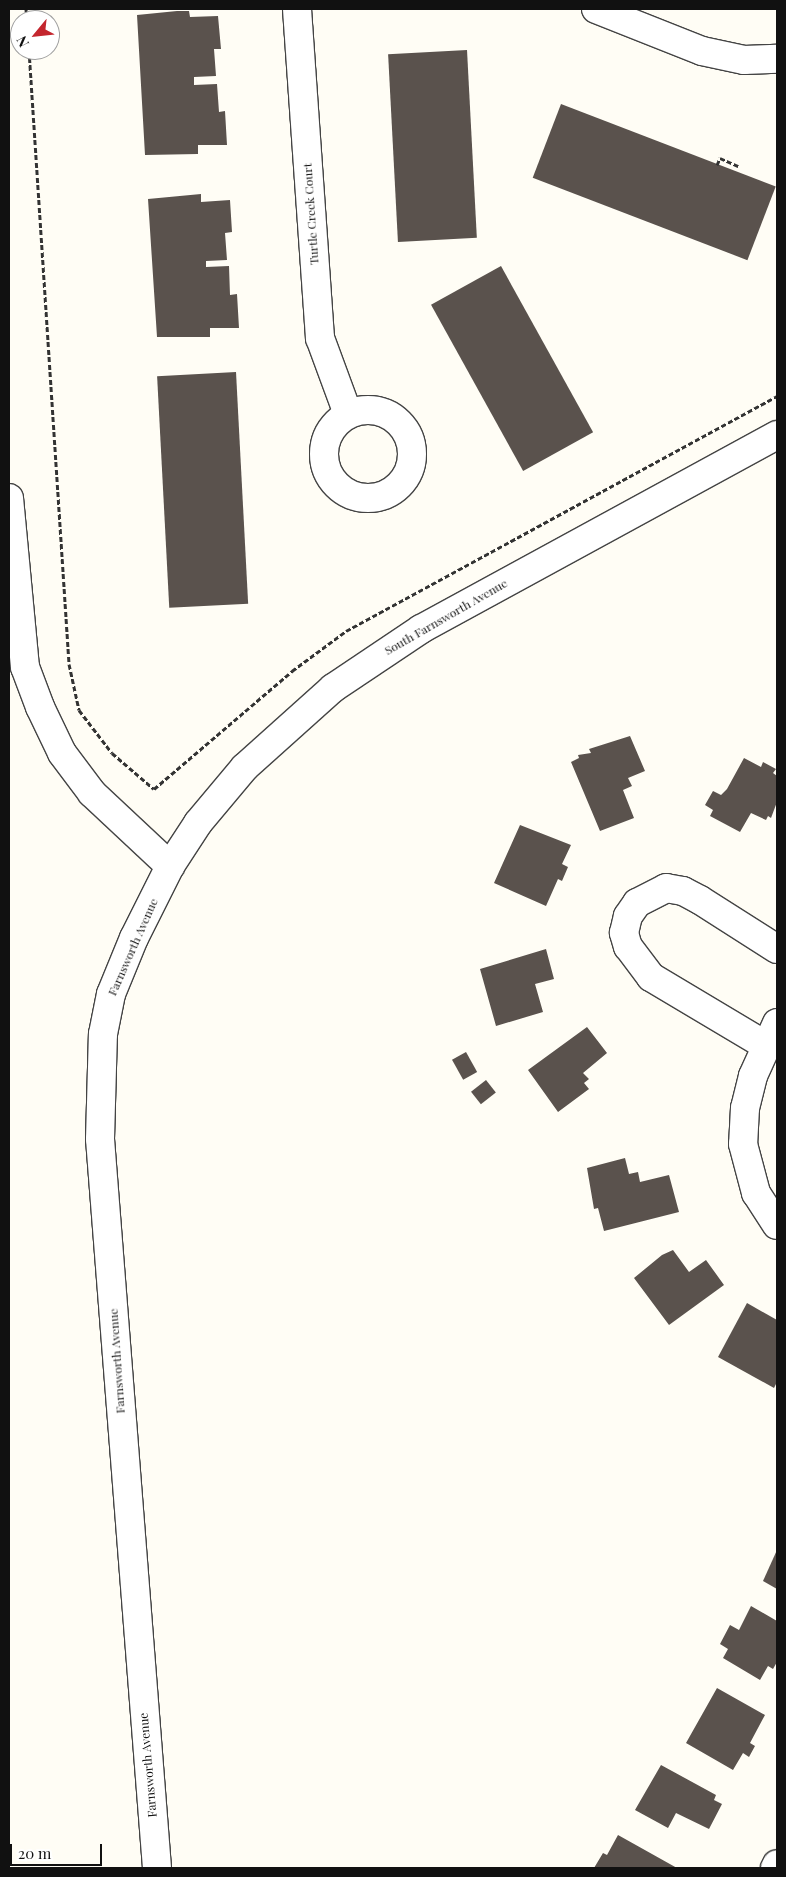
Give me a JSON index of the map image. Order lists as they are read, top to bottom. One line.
{"streets":{"street":["Turtle Creek Court","South Farnsworth Avenue","Farnsworth Avenue"]},"crossings":[["South Farnsworth Avenue","Farnsworth Avenue"]],"scale_bar":"20 m","north":"bottom left"}
